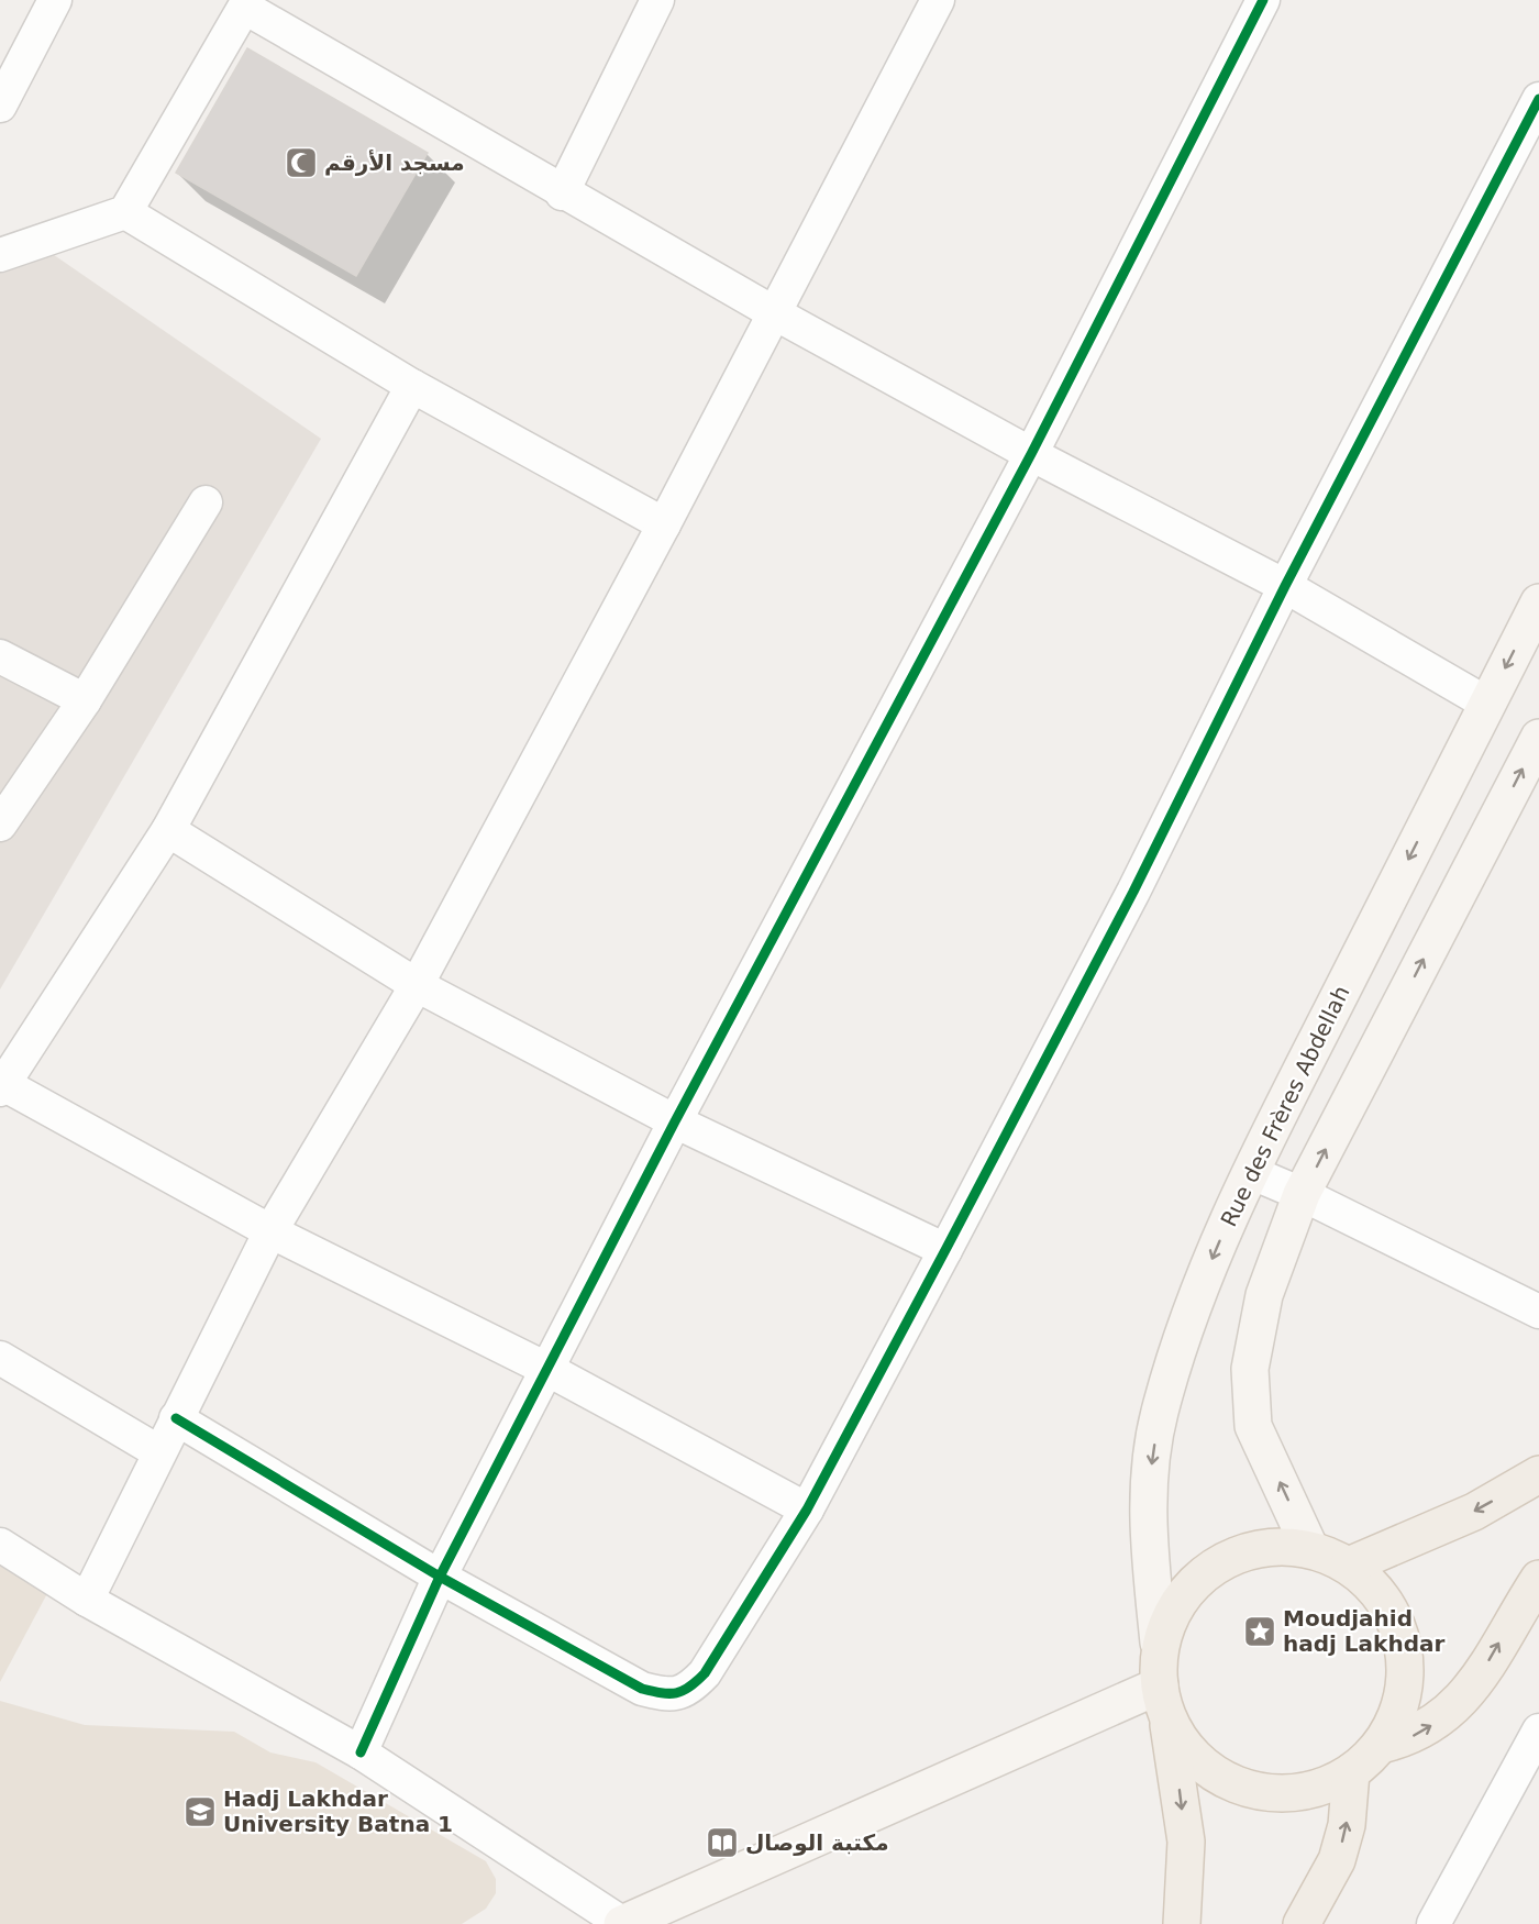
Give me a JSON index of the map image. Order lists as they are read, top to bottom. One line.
{"streets":{"main road":["Rue des Frères Abdellah"]},"places":{"mosque":["مسجد الأرقم"],"place":["Moudjahid hadj Lakhdar"],"school or university":["Hadj Lakhdar University Batna 1"],"library":["مكتبة الوصال"]}}
